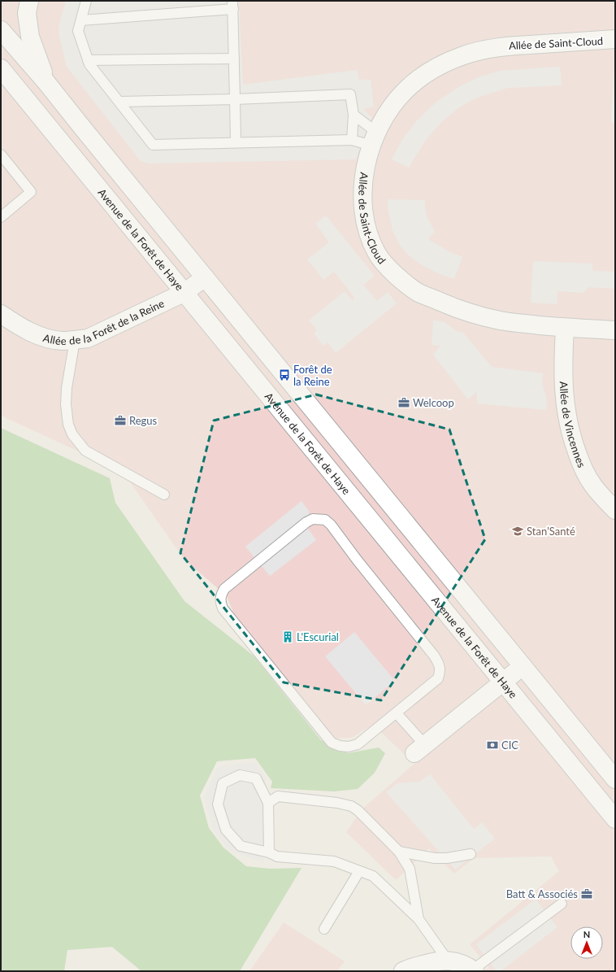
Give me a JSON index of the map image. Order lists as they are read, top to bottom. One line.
{"streets":{"street":["Allée de Saint-Cloud","Avenue de la Forêt de Haye","Allée de la Forêt de la Reine","Allée de Vincennes"]},"crossings":[["Allée de Saint-Cloud","Allée de Vincennes"],["Avenue de la Forêt de Haye","Allée de la Forêt de la Reine"]],"places":{"bus stop":["Forêt de la Reine"],"office":["Welcoop","Regus","Batt & Associés"],"school or university":["Stan’Santé"],"building":["L'Escurial"],"bank":["CIC"]},"north":"top"}
